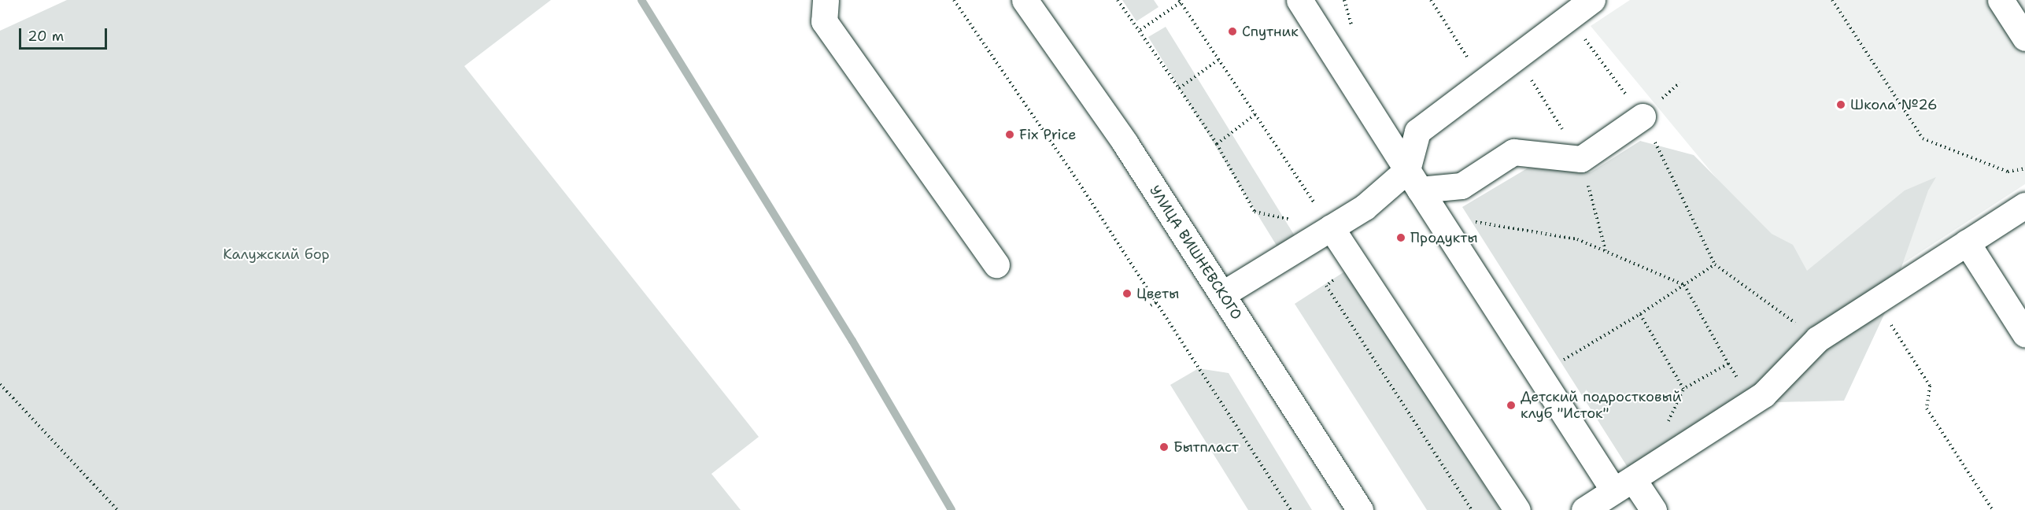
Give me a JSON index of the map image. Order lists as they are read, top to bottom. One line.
{"streets":{"street":["УЛИЦА ВИШНЕВСКОГО"]},"parks":["Калужский бор"],"places":["Спутник","Школа №26","Fix Price","Продукты","Цветы","Детский подростковый клуб \"Исток\"","Бытпласт"],"scale_bar":"20 m"}
